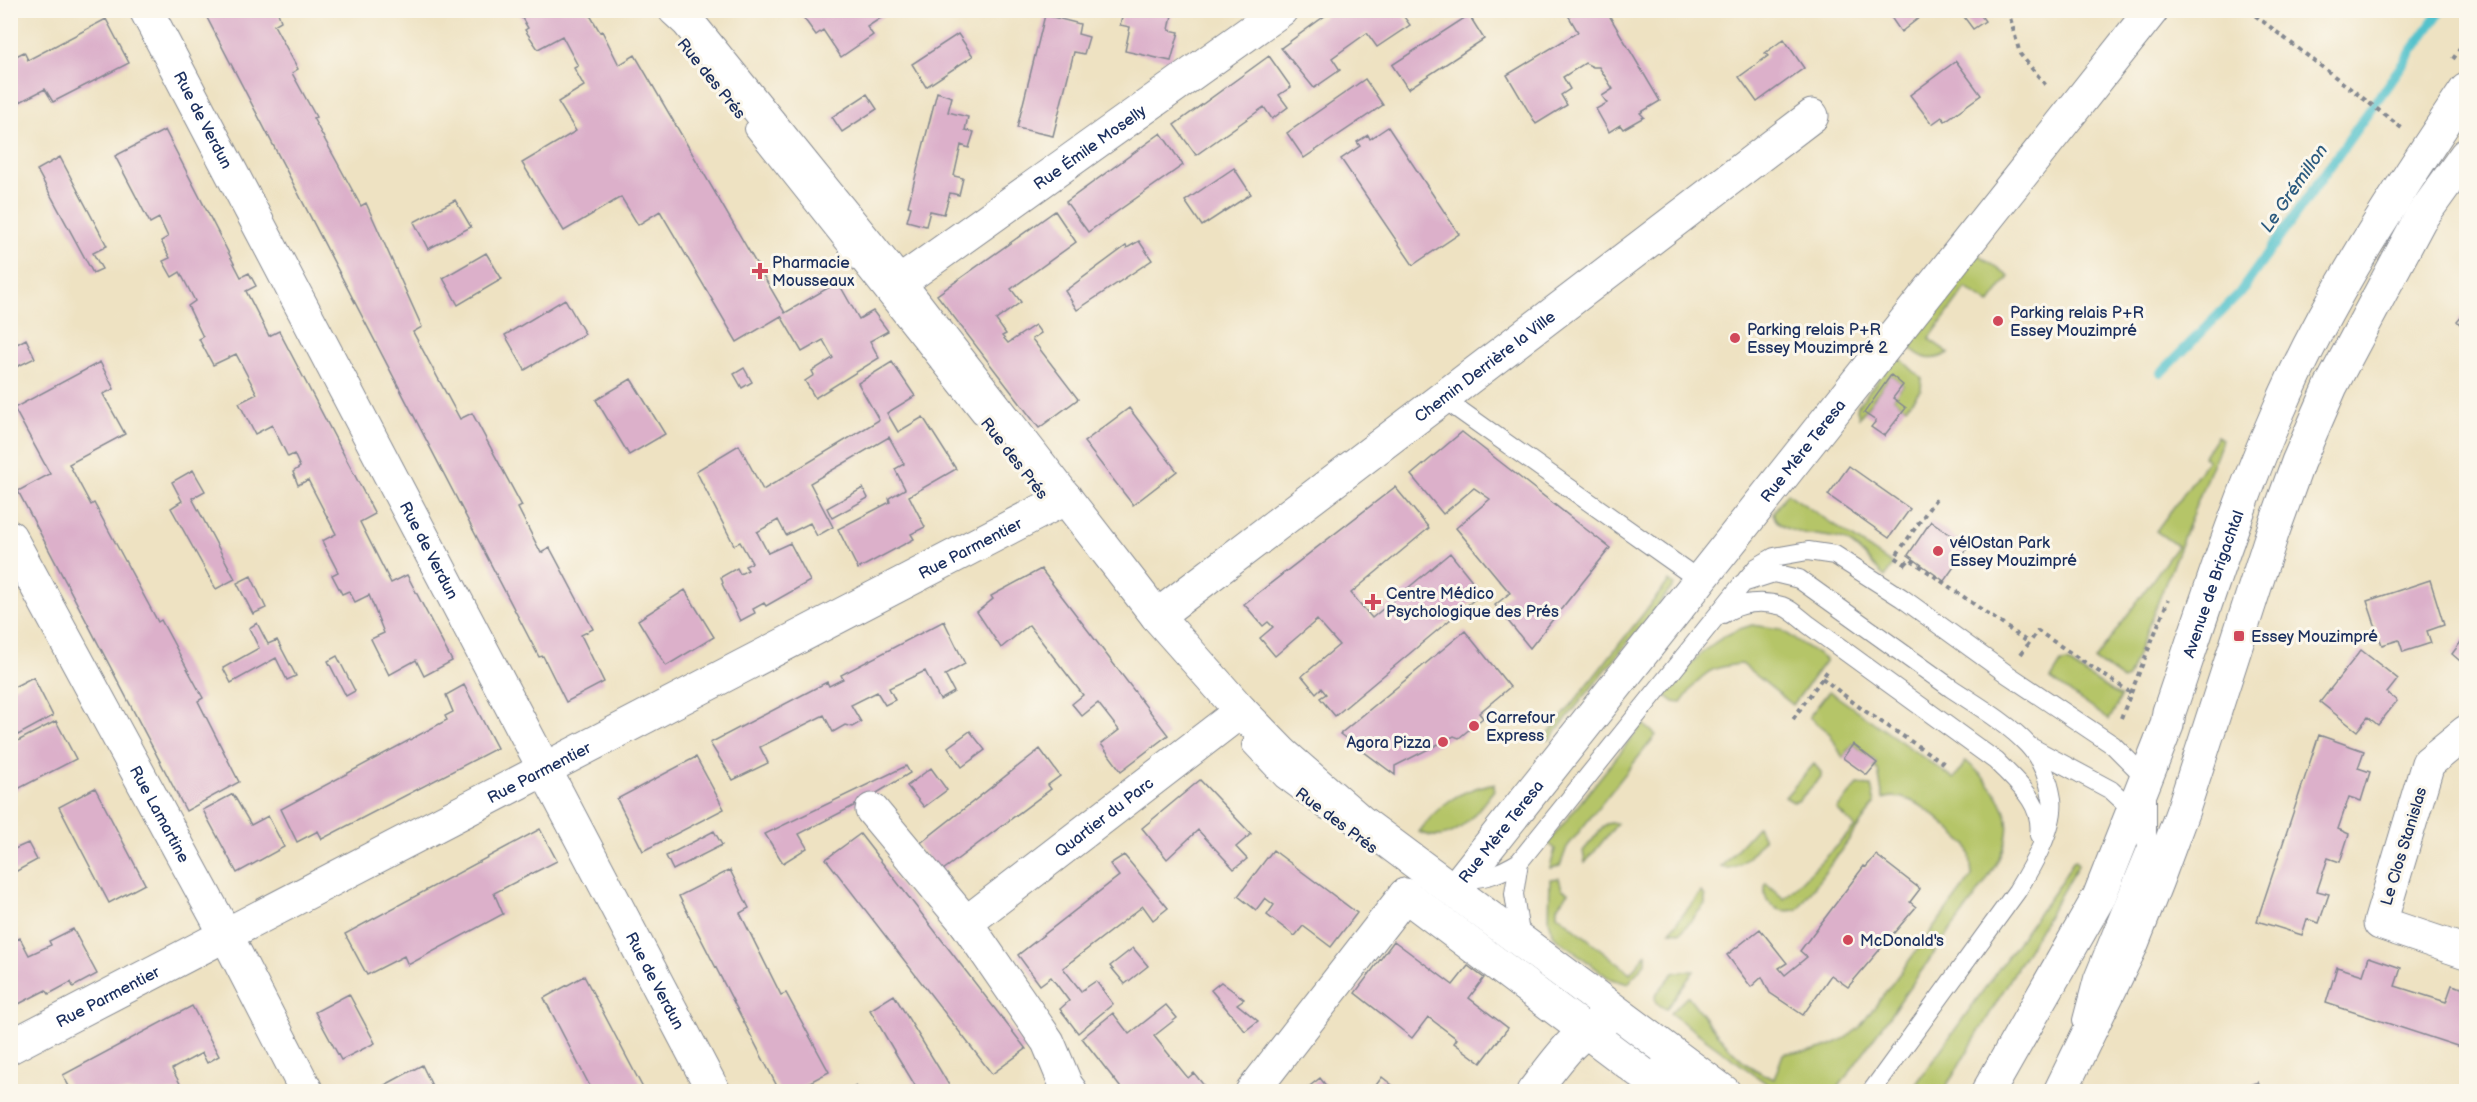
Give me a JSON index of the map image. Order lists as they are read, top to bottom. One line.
{"streets":{"street":["Rue des Prés","Rue de Verdun","Rue Émile Moselly","Chemin Derrière la Ville","Rue Mère Teresa","Rue Parmentier","Avenue de Brigachtal","Rue Lamartine","Quartier du Parc","Le Clos Stanislas"]},"crossings":[["Rue des Prés","Rue Émile Moselly"],["Rue des Prés","Chemin Derrière la Ville"],["Rue des Prés","Rue Mère Teresa"],["Rue des Prés","Rue Parmentier"],["Rue des Prés","Quartier du Parc"],["Rue de Verdun","Rue Parmentier"],["Rue Parmentier","Rue Lamartine"]],"water":["Le Grémillon"],"places":{"health":["Pharmacie Mousseaux","Centre Médico Psychologique des Prés"],"other":["Parking relais P+R Essey Mouzimpré","Parking relais P+R Essey Mouzimpré 2","vélOstan Park Essey Mouzimpré","Carrefour Express","Agora Pizza","McDonald's"],"transit":["Essey Mouzimpré"]}}
